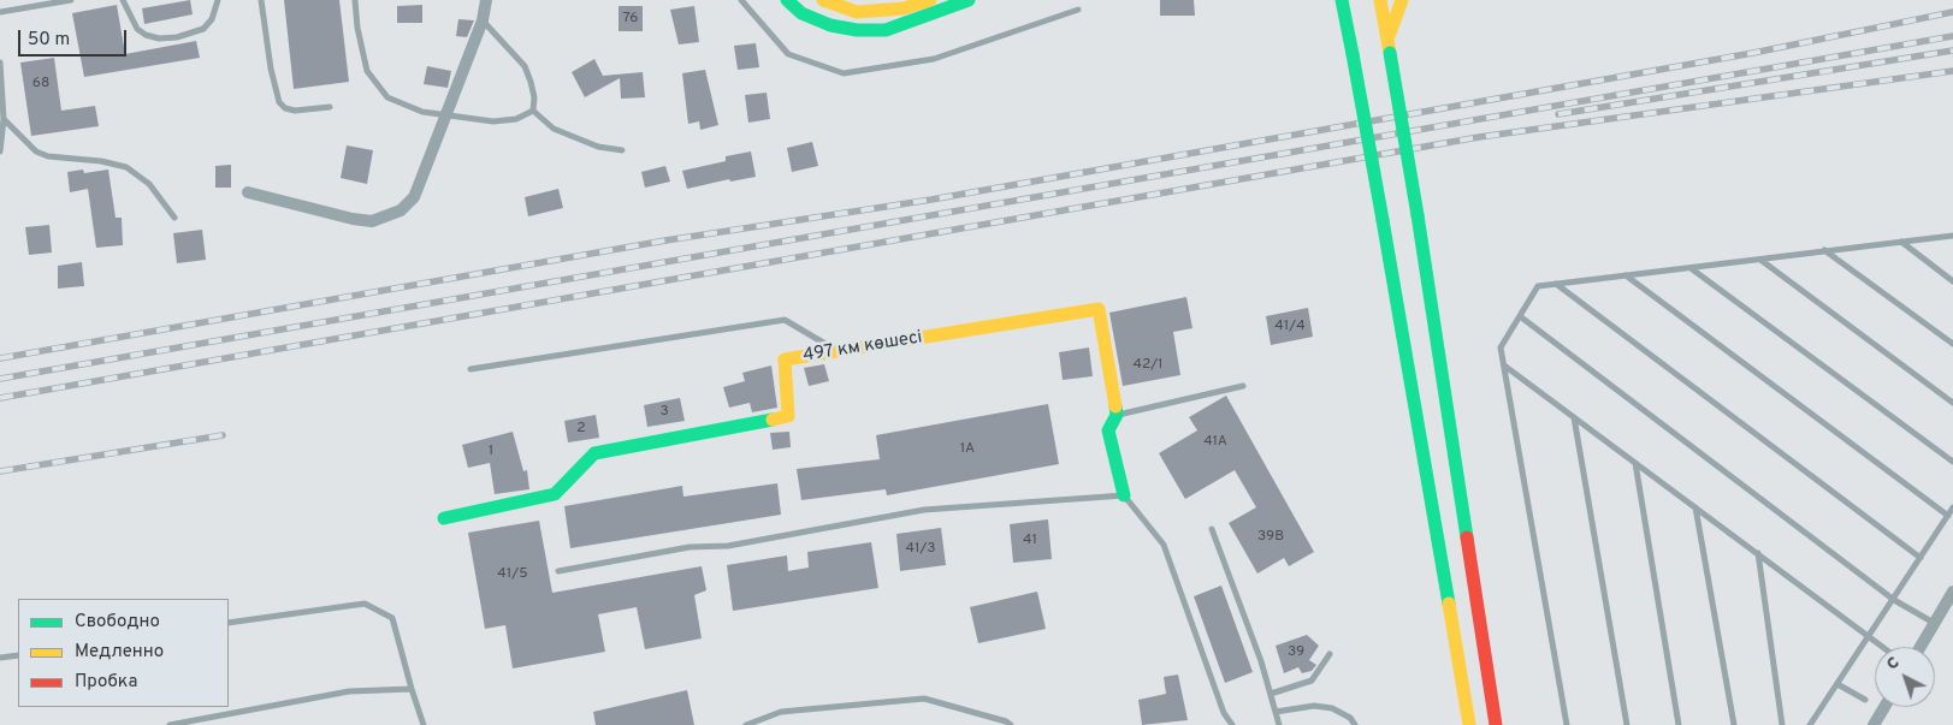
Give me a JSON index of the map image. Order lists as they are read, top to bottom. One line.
{"streets":{"main road":["497 км көшесі"]},"house_numbers":["76","68","41/4","42/1","3","2","41А","1А","1","39В","41","41/3","41/5","39"],"legend":["Свободно","Медленно","Пробка"],"scale_bar":"50 m","north":"top left"}
